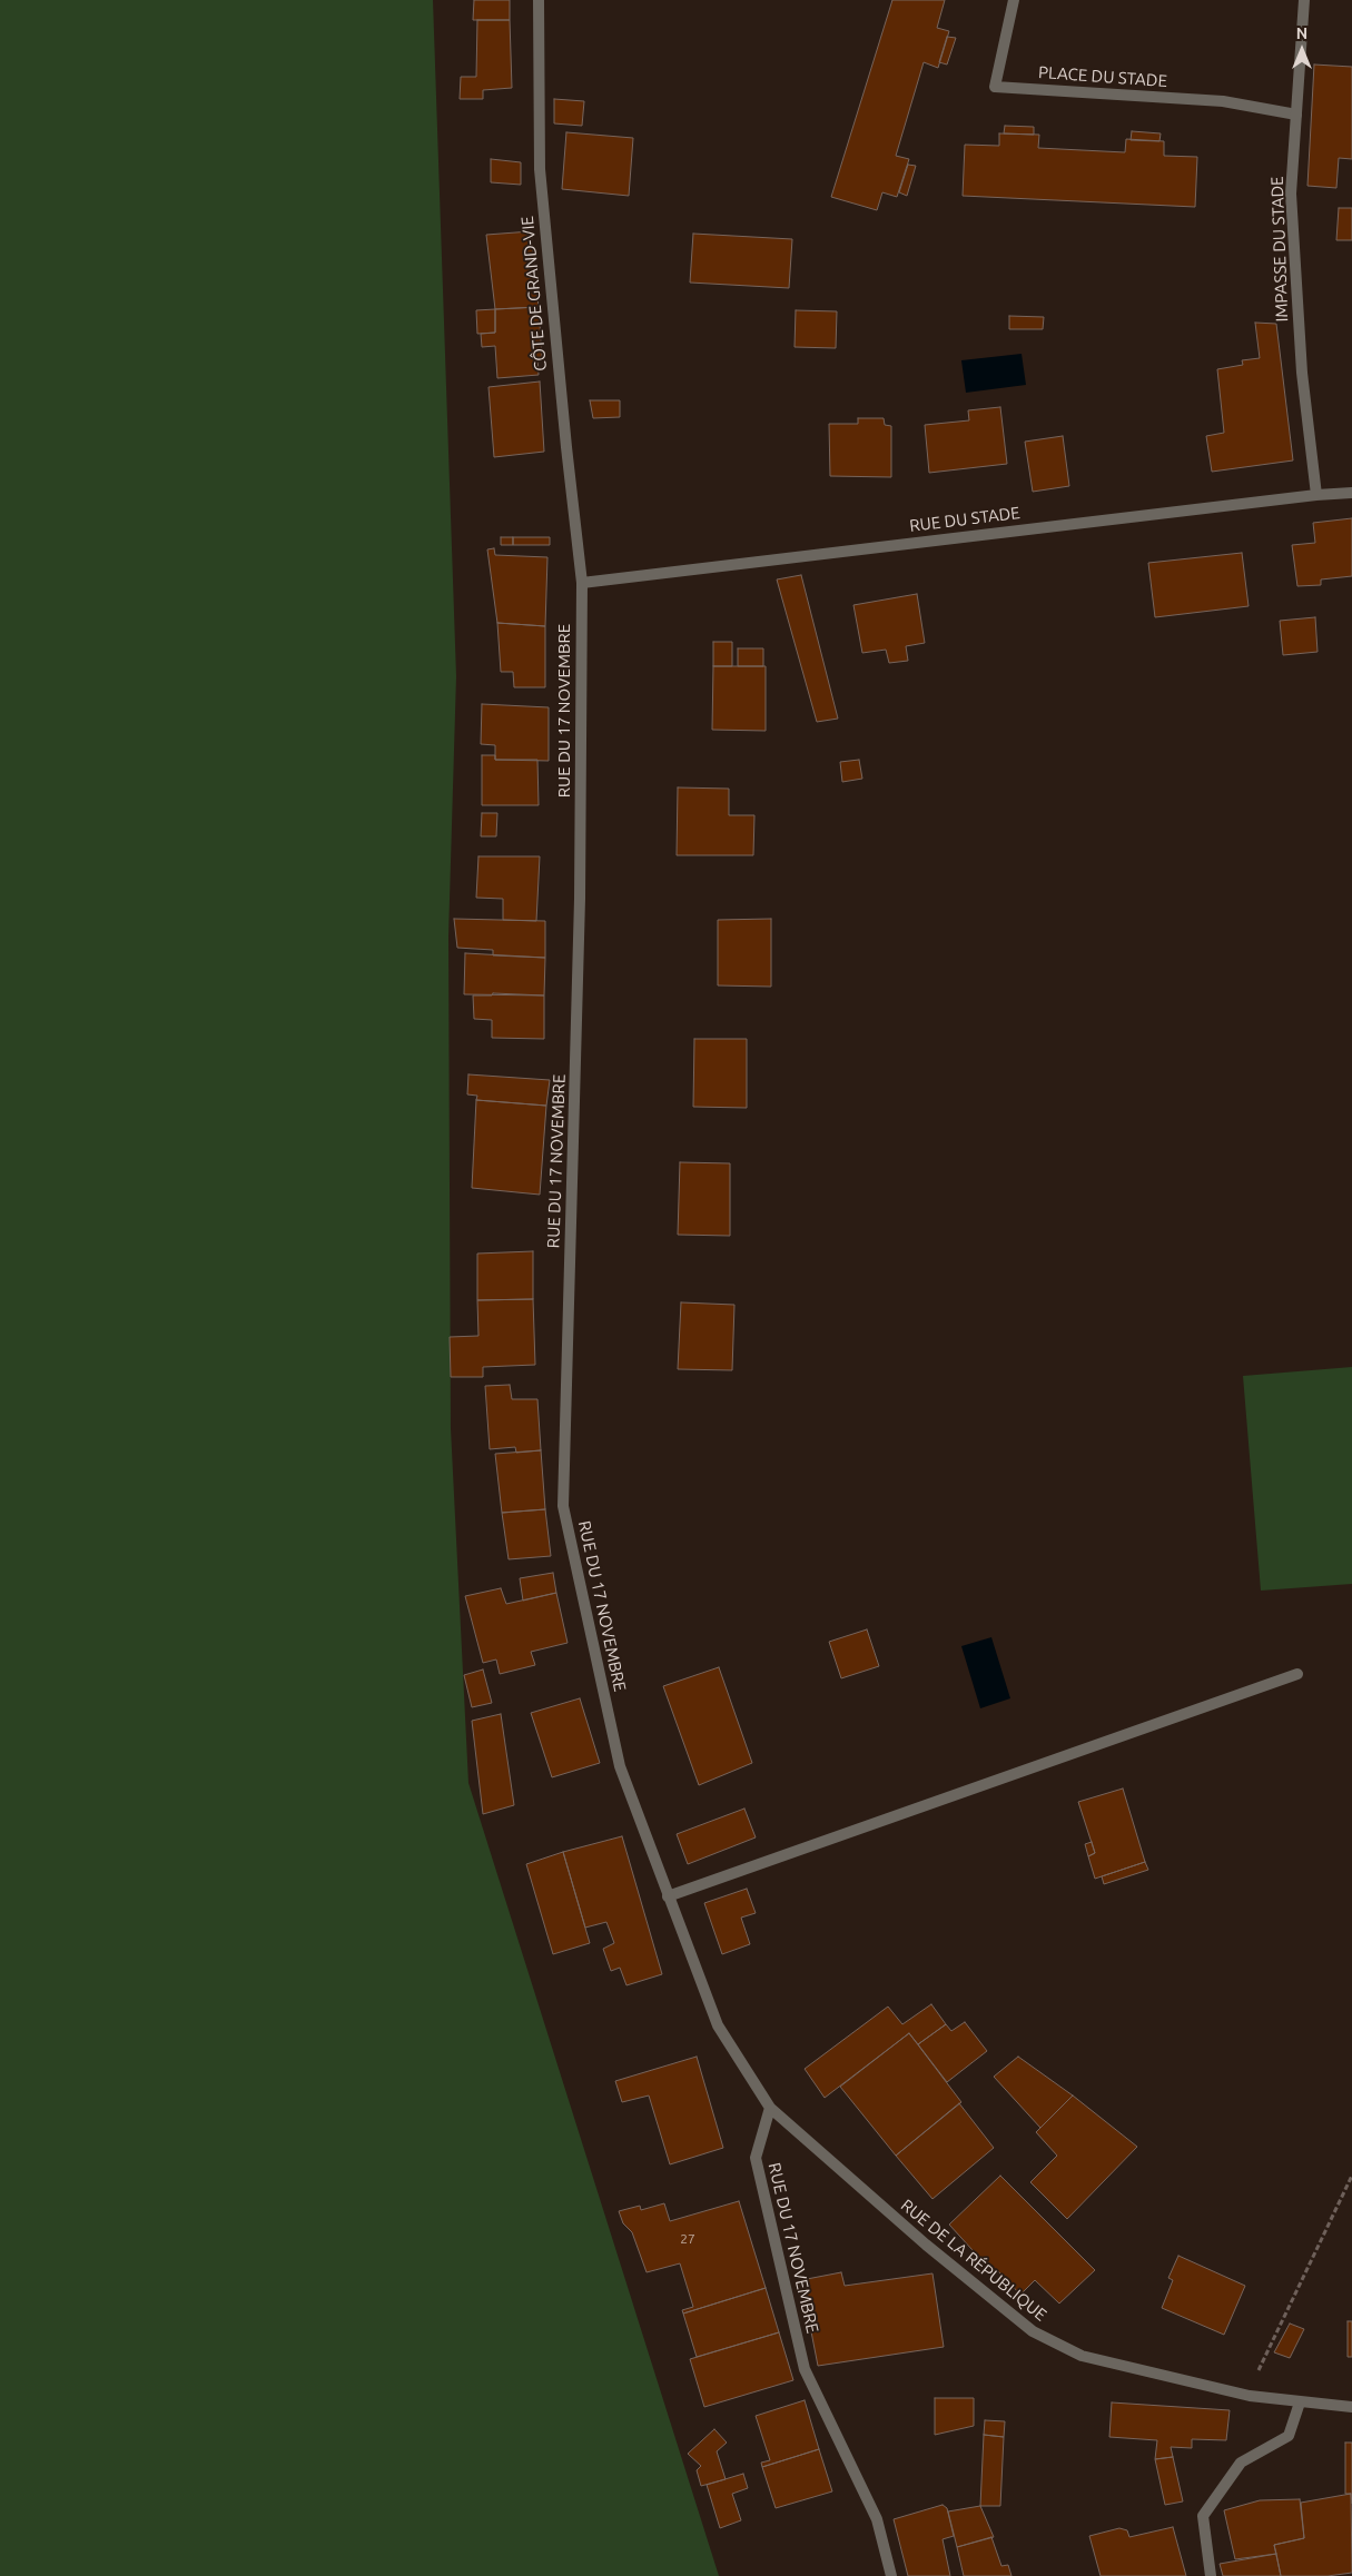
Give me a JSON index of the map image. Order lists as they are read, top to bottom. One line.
{"streets":{"street":["PLACE DU STADE","IMPASSE DU STADE","CÔTE DE GRAND-VIE","RUE DU STADE","RUE DU 17 NOVEMBRE","RUE DE LA RÉPUBLIQUE"]},"crossings":[["PLACE DU STADE","IMPASSE DU STADE"],["IMPASSE DU STADE","RUE DU STADE"],["CÔTE DE GRAND-VIE","RUE DU STADE"],["CÔTE DE GRAND-VIE","RUE DU 17 NOVEMBRE"],["RUE DU STADE","RUE DU 17 NOVEMBRE"],["RUE DU 17 NOVEMBRE","RUE DE LA RÉPUBLIQUE"]],"house_numbers":["27"],"north":"top"}
